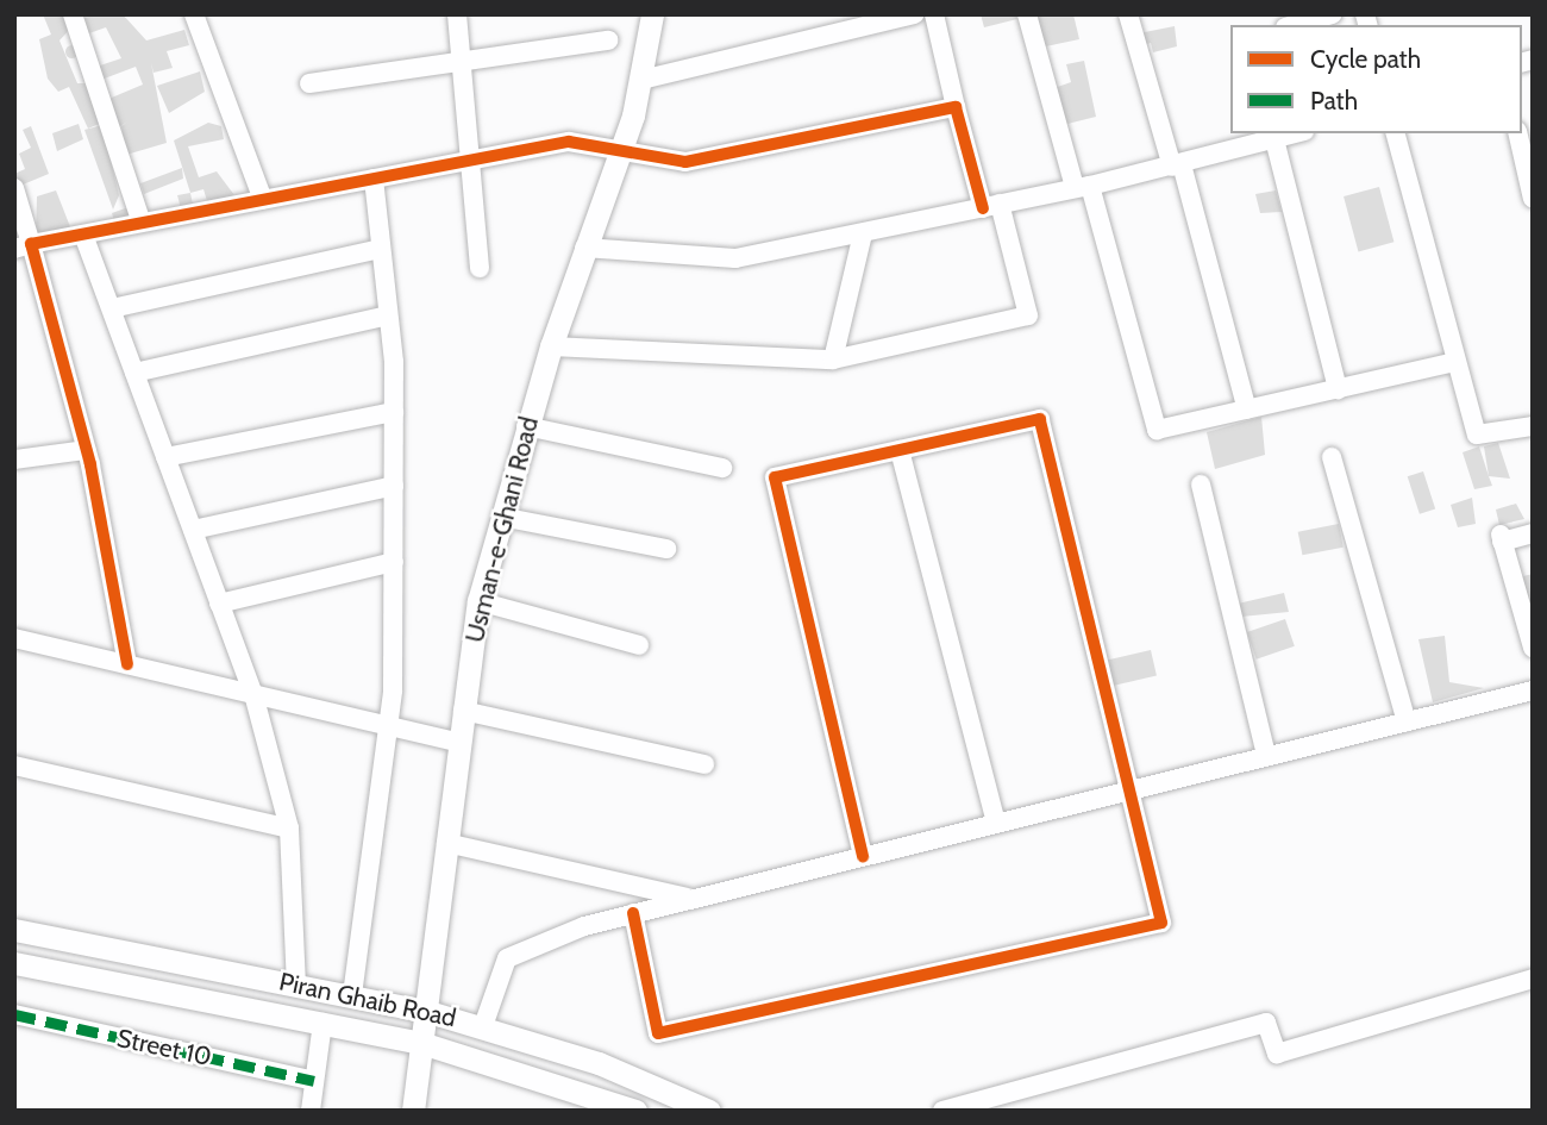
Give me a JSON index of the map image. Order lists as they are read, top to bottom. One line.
{"streets":{"main road":["Usman-e-Ghani Road","Piran Ghaib Road"],"street":["Street 10"]},"crossings":[["Usman-e-Ghani Road","Piran Ghaib Road"]],"legend":["Cycle path","Path"]}
